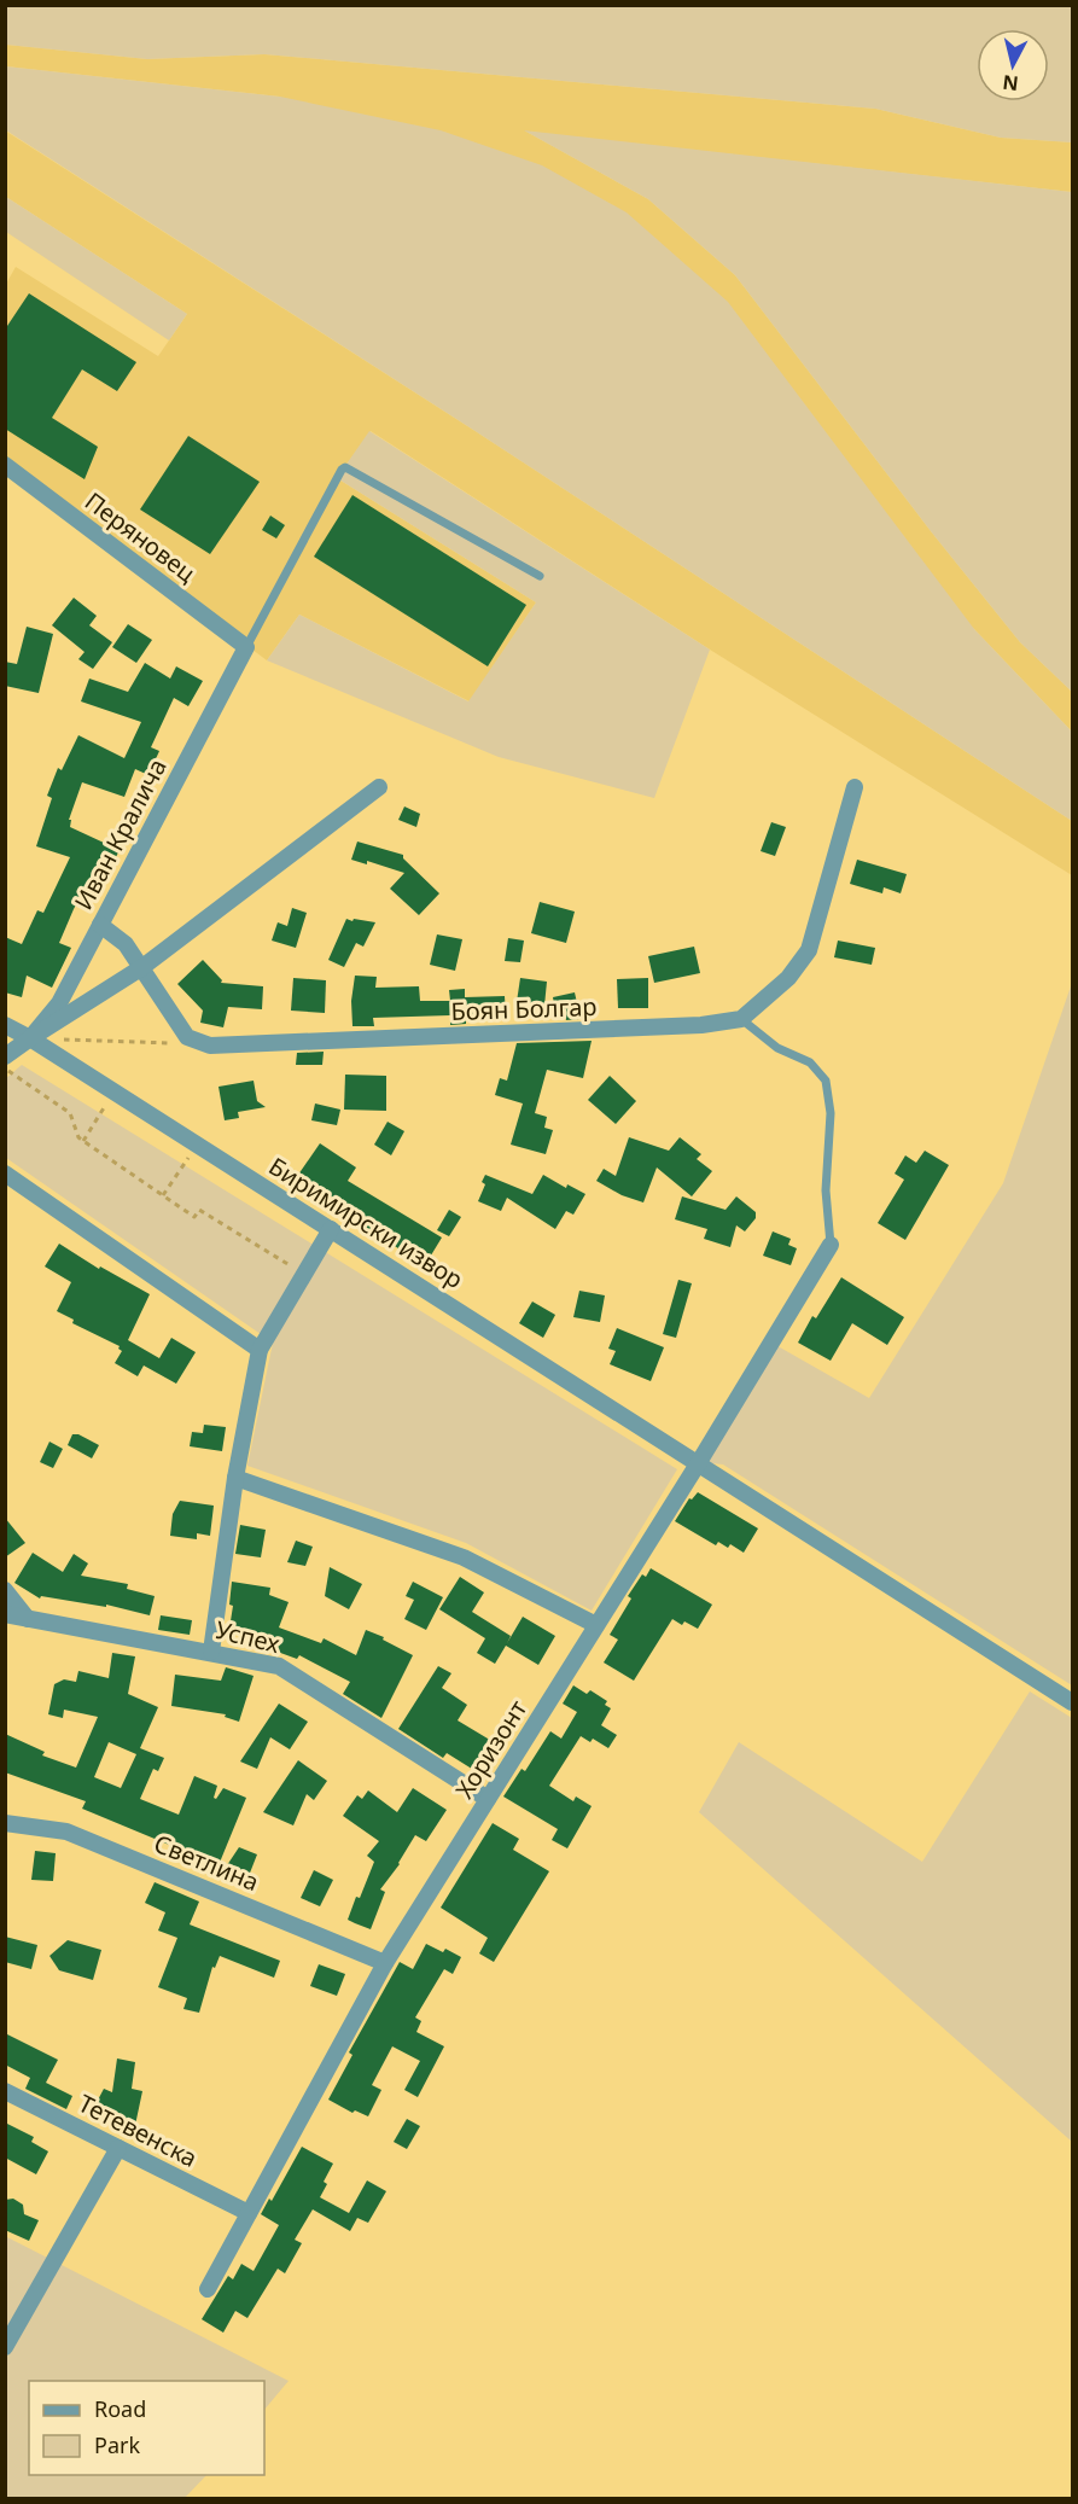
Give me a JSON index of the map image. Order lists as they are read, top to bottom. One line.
{"streets":{"street":["Перяновец","Иван Кралича","Боян Болгар","Биримирски извор","Успех","Хоризонт","Светлина","Тетевенска"]},"crossings":[["Перяновец","Иван Кралича"],["Иван Кралича","Биримирски извор"],["Биримирски извор","Хоризонт"],["Успех","Хоризонт"],["Хоризонт","Светлина"],["Хоризонт","Тетевенска"]],"legend":["Road","Park"],"north":"bottom"}
